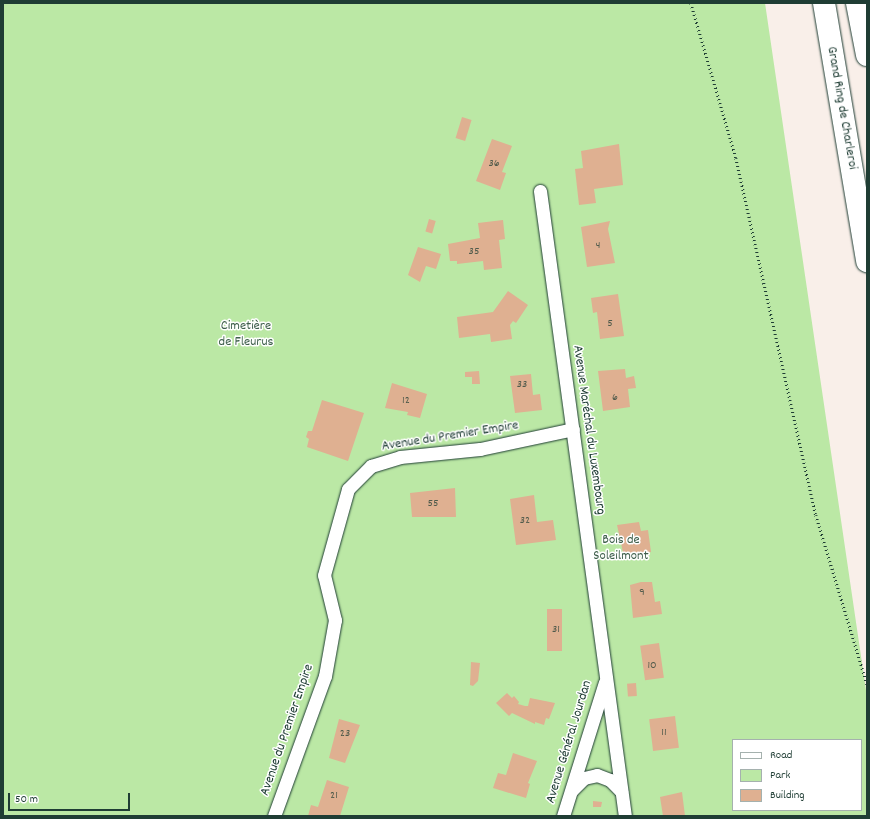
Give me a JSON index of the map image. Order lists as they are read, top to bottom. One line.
{"streets":{"highway":["Grand Ring de Charleroi"],"street":["Avenue Maréchal du Luxembourg","Avenue du Premier Empire","Avenue Général Jourdan"]},"crossings":[["Avenue Maréchal du Luxembourg","Avenue du Premier Empire"],["Avenue Maréchal du Luxembourg","Avenue Général Jourdan"]],"parks":["Cimetière de Fleurus","Bois de Soleilmont"],"house_numbers":["36","4","35","5","33","6","12","55","32","9","31","10","11","23","21"],"legend":["Road","Park","Building"],"scale_bar":"50 m"}
